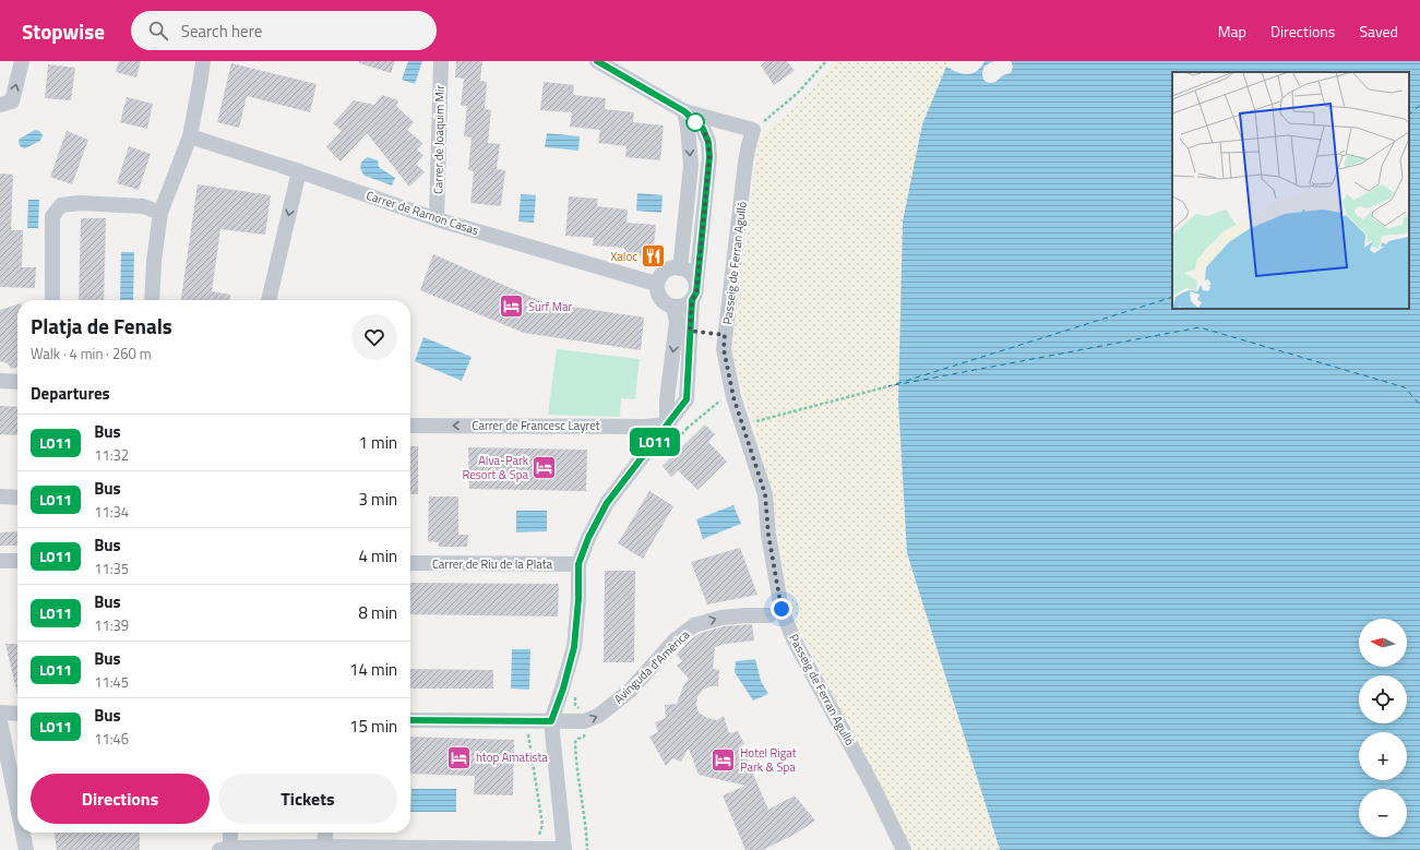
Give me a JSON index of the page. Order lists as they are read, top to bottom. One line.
{"streets":{"street":["Carrer de Joaquim Mir","Carrer de Ramon Casas","Passeig de Ferran Agulló","Carrer de Francesc Layret","Carrer de Riu de la Plata","Avinguda d'Amèrica"]},"crossings":[["Carrer de Joaquim Mir","Carrer de Ramon Casas"]],"one_way":["Carrer de Francesc Layret","Avinguda d'Amèrica"],"places":{"restaurant":["Xaloc"],"hotel":["Surf Mar","Alva-Park Resort & Spa","htop Amatista","Hotel Rigat Park & Spa"]},"lines":["bus line L011"],"north":"left","page":{"header":"Stopwise","search":"Search here","nav":["Map","Directions","Saved"],"on_map":"L011","heading":[["Platja de Fenals","Walk · 4 min · 260 m"],"Departures"],"list":[{"mark":"L011","name":"Bus","note":"11:32","value":"1 min"},{"mark":"L011","name":"Bus","note":"11:34","value":"3 min"},{"mark":"L011","name":"Bus","note":"11:35","value":"4 min"},{"mark":"L011","name":"Bus","note":"11:39","value":"8 min"},{"mark":"L011","name":"Bus","note":"11:45","value":"14 min"},{"mark":"L011","name":"Bus","note":"11:46","value":"15 min"}],"map_buttons":["+","−"],"buttons":["Directions","Tickets"]}}
